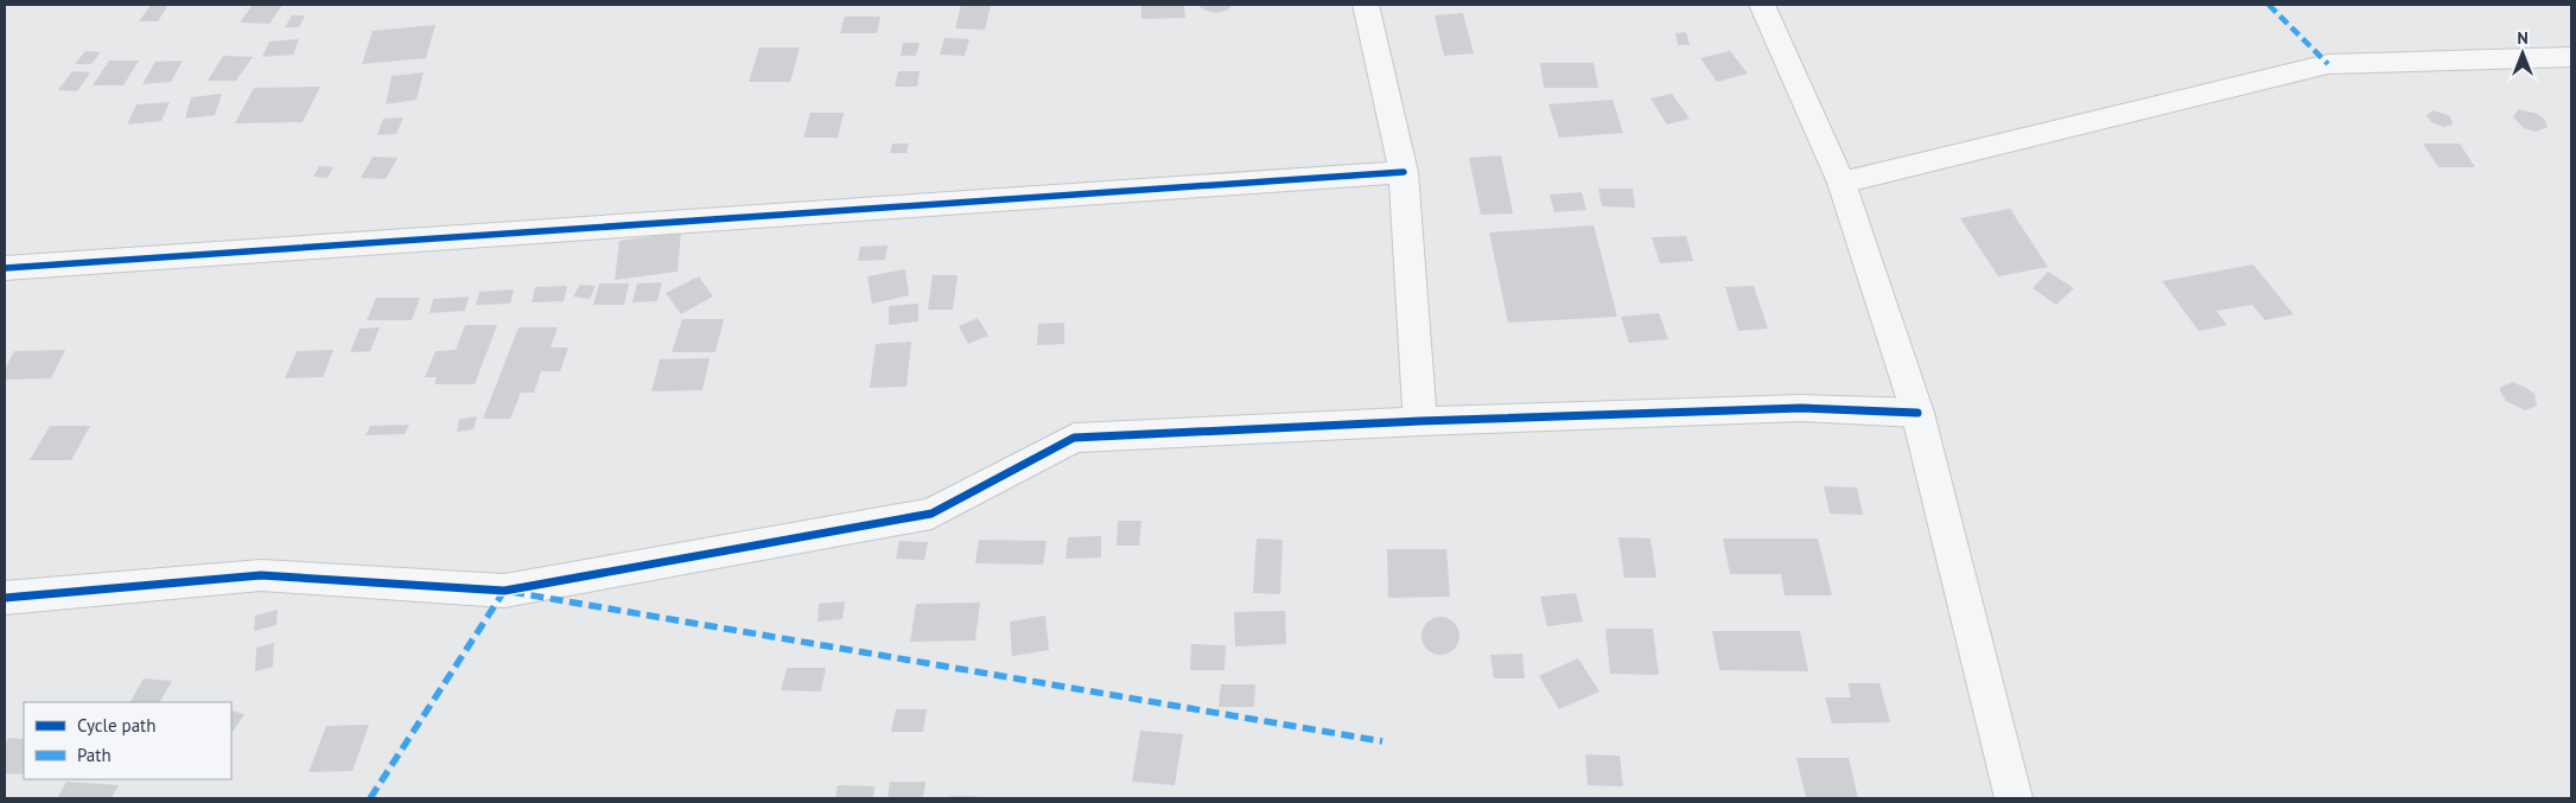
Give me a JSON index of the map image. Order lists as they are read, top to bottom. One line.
{"legend":["Cycle path","Path"],"north":"top"}
